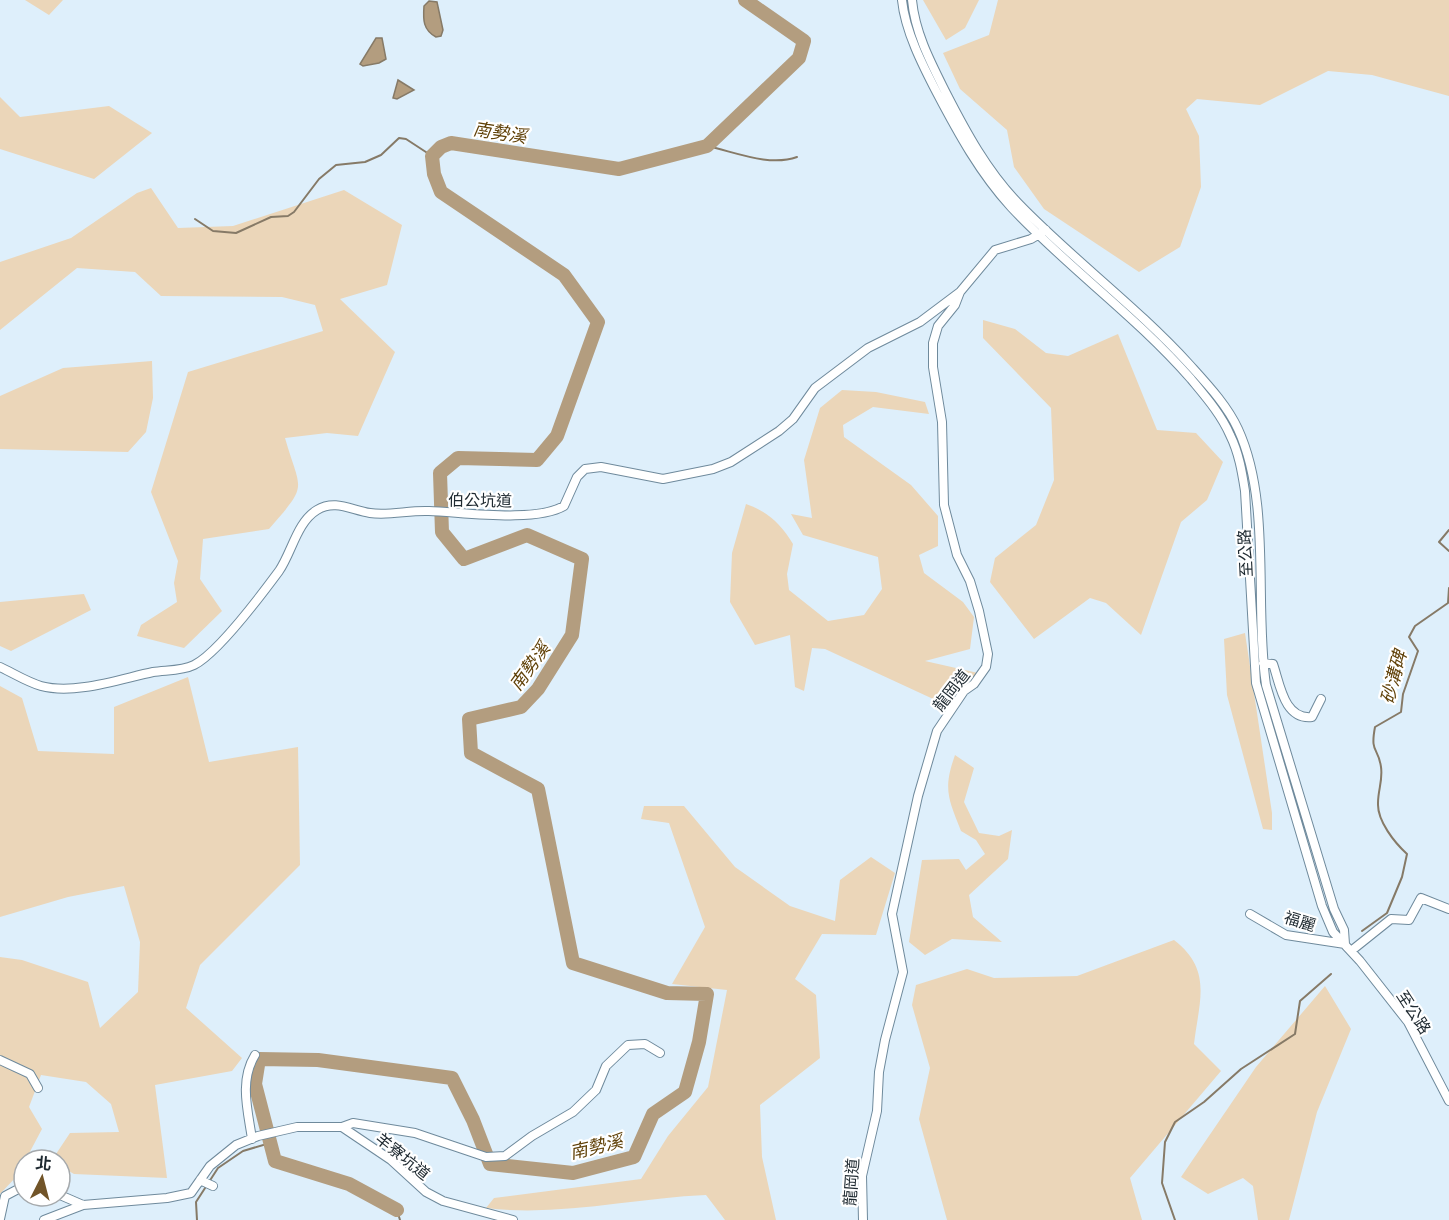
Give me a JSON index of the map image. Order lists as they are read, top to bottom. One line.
{"streets":{"street":["伯公坑道","至公路","龍岡道","福麗","羊寮坑道"]},"crossings":[["伯公坑道","龍岡道"],["至公路","龍岡道"],["至公路","福麗"]],"water":["南勢溪","砂溝碑"],"north":"top"}
